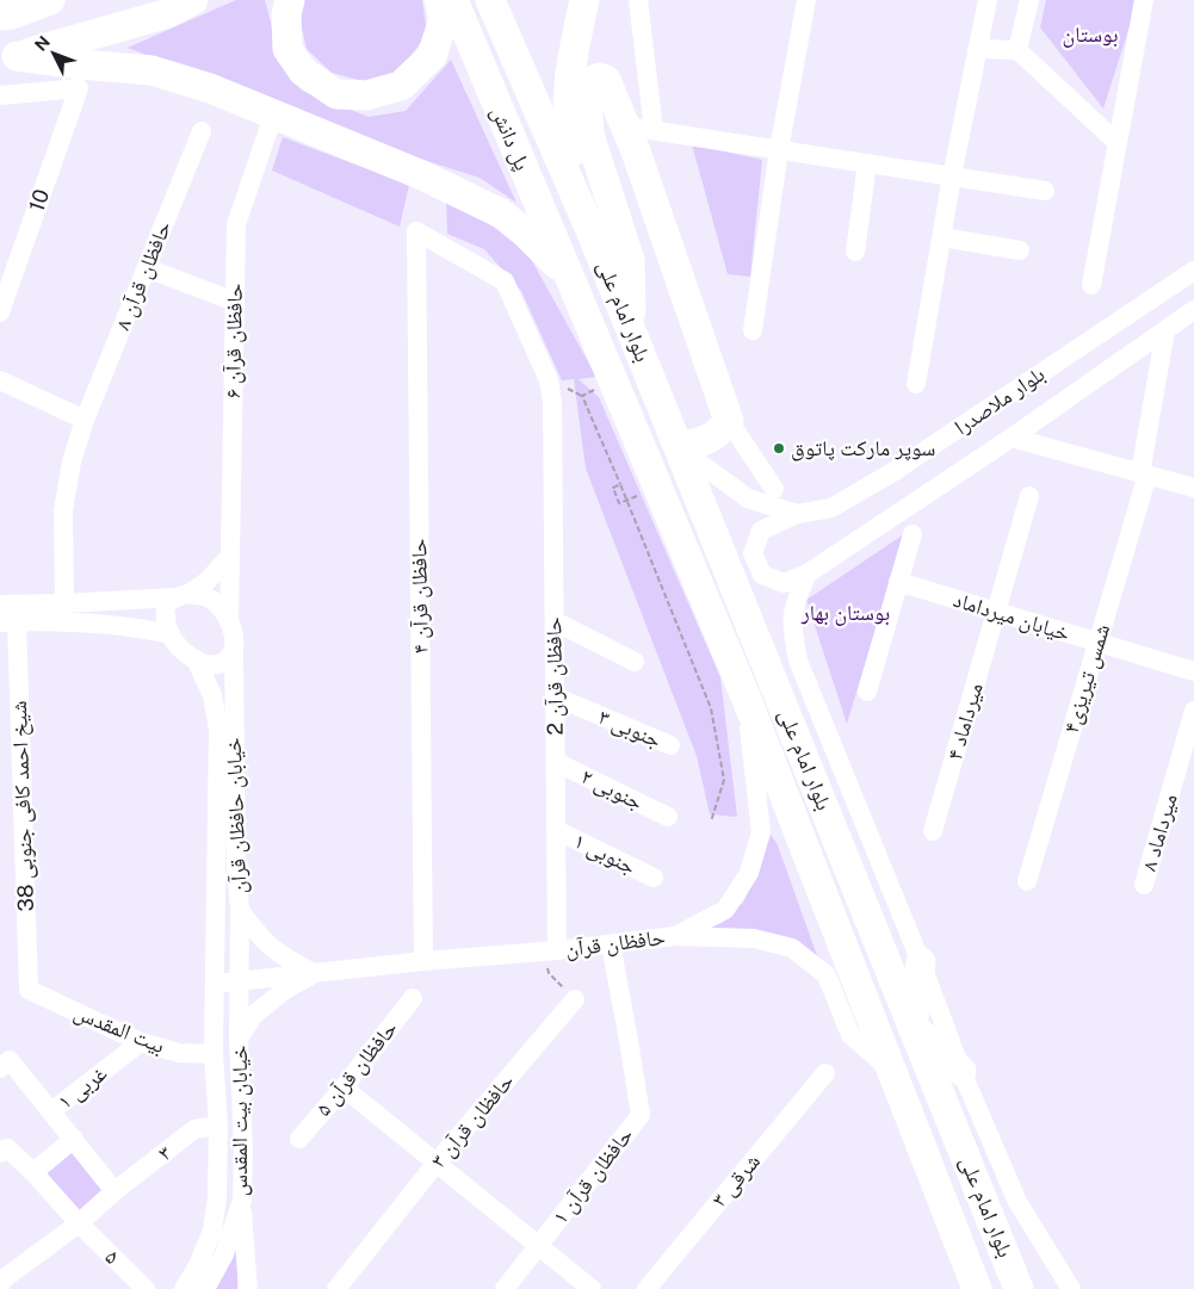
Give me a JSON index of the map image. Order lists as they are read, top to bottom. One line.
{"streets":{"highway":["پل دانش","بلوار امام علی"],"street":["10","حافظان قرآن ۸","حافظان قرآن ۶","بلوار ملاصدرا","حافظان قرآن ۴","خیابان میرداماد","حافظان قرآن 2","شمس تیریزی۴","میرداماد ۴","جنوبی ۳","جنوبی ۲","شیخ احمد کافی جنوبی 38","خیابان حافظان قرآن","میرداماد ۸","جنوبی ۱","حافظان قرآن","بیت المقدس","حافظان قرآن ۵","۱ غربی","خیابان بیت المقدس","حافظان قرآن ۳","۳","حافظان قرآن ۱","۳ شرقی","۵"]},"crossings":[["پل دانش","بلوار امام علی"],["بلوار امام علی","حافظان قرآن"],["حافظان قرآن ۶","خیابان حافظان قرآن"],["بلوار ملاصدرا","شمس تیریزی۴"],["حافظان قرآن ۴","حافظان قرآن 2"],["حافظان قرآن ۴","حافظان قرآن"],["خیابان میرداماد","شمس تیریزی۴"],["خیابان میرداماد","میرداماد ۴"],["حافظان قرآن 2","جنوبی ۳"],["حافظان قرآن 2","جنوبی ۲"],["حافظان قرآن 2","جنوبی ۱"],["حافظان قرآن 2","حافظان قرآن"],["شیخ احمد کافی جنوبی 38","بیت المقدس"],["خیابان حافظان قرآن","حافظان قرآن"],["خیابان حافظان قرآن","خیابان بیت المقدس"],["حافظان قرآن","خیابان بیت المقدس"],["حافظان قرآن","حافظان قرآن ۱"],["بیت المقدس","۱ غربی"],["بیت المقدس","خیابان بیت المقدس"],["خیابان بیت المقدس","۳"],["۳","۵"]],"parks":["بوستان","بوستان بهار"],"places":["سوپر مارکت پاتوق"],"north":"top left"}
